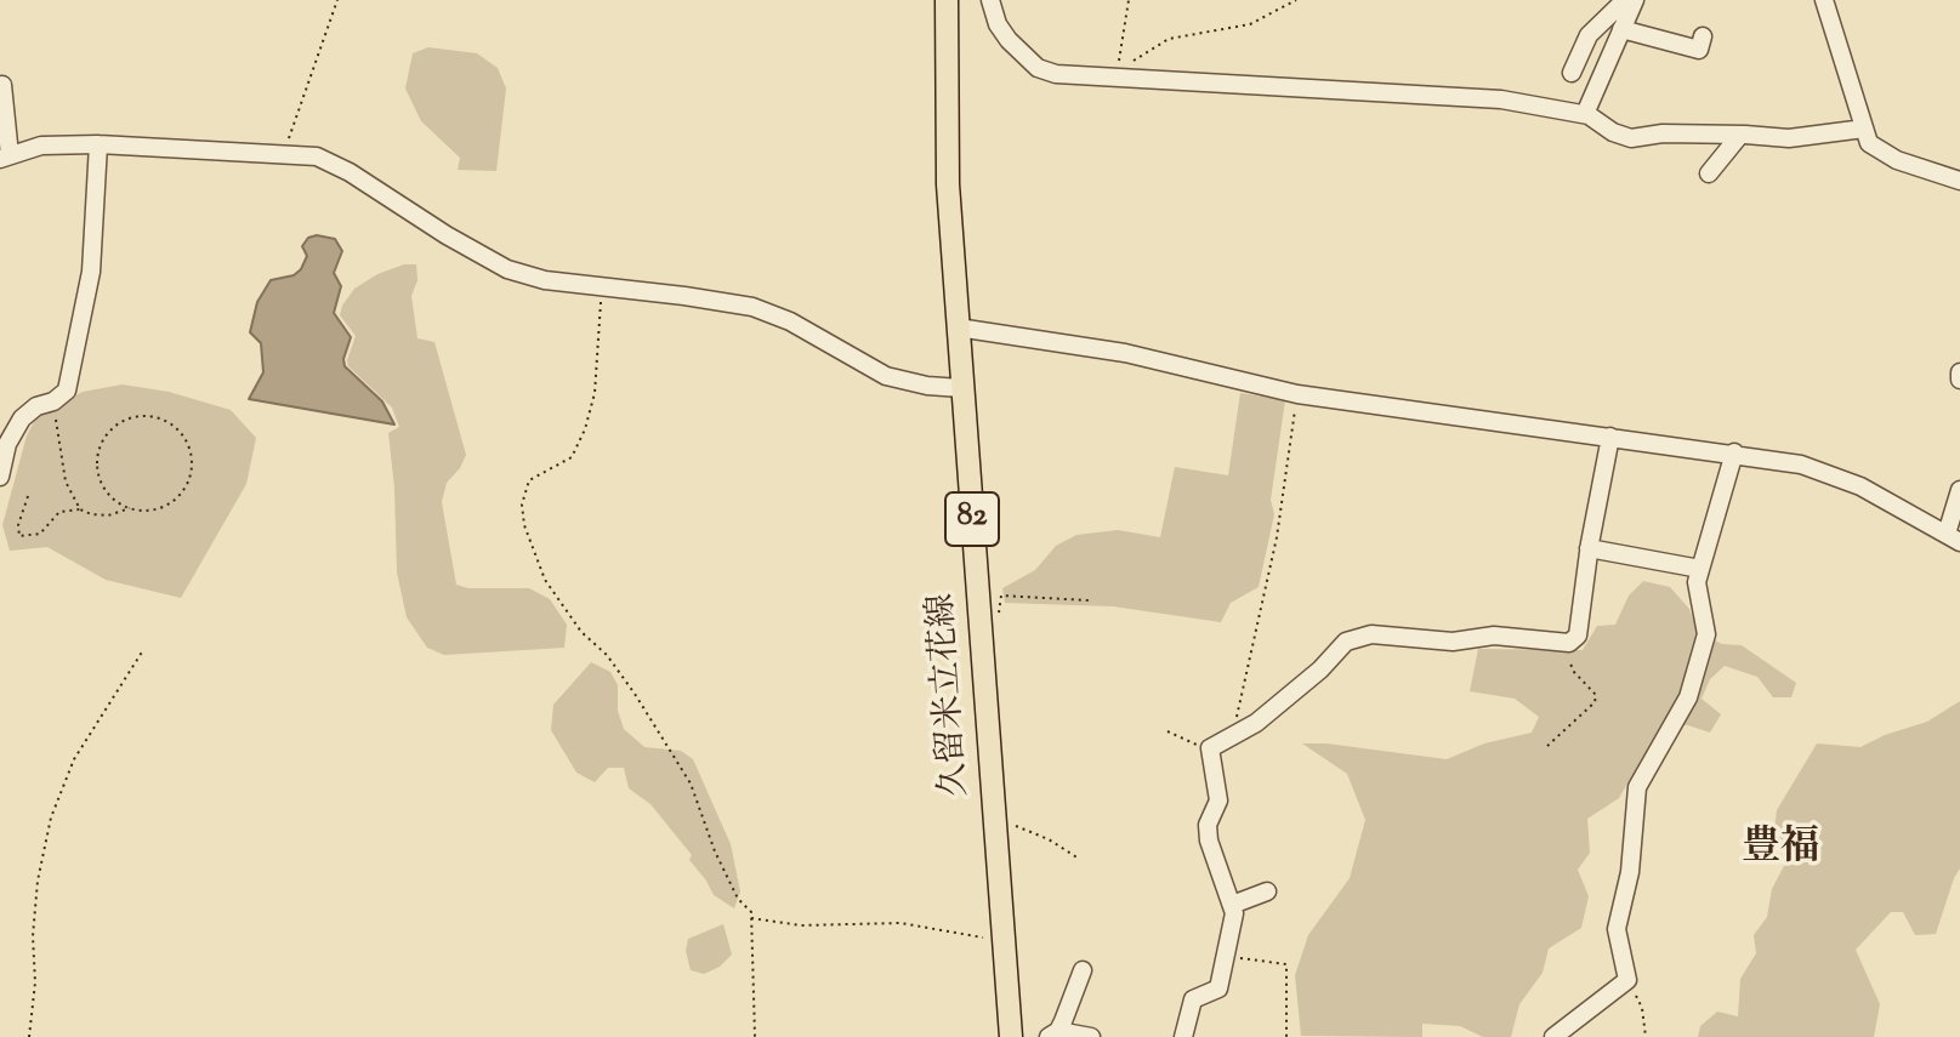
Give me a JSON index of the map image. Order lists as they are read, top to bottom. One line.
{"streets":{"main road":["82","久留米立花線"]},"districts":["豊福"]}
